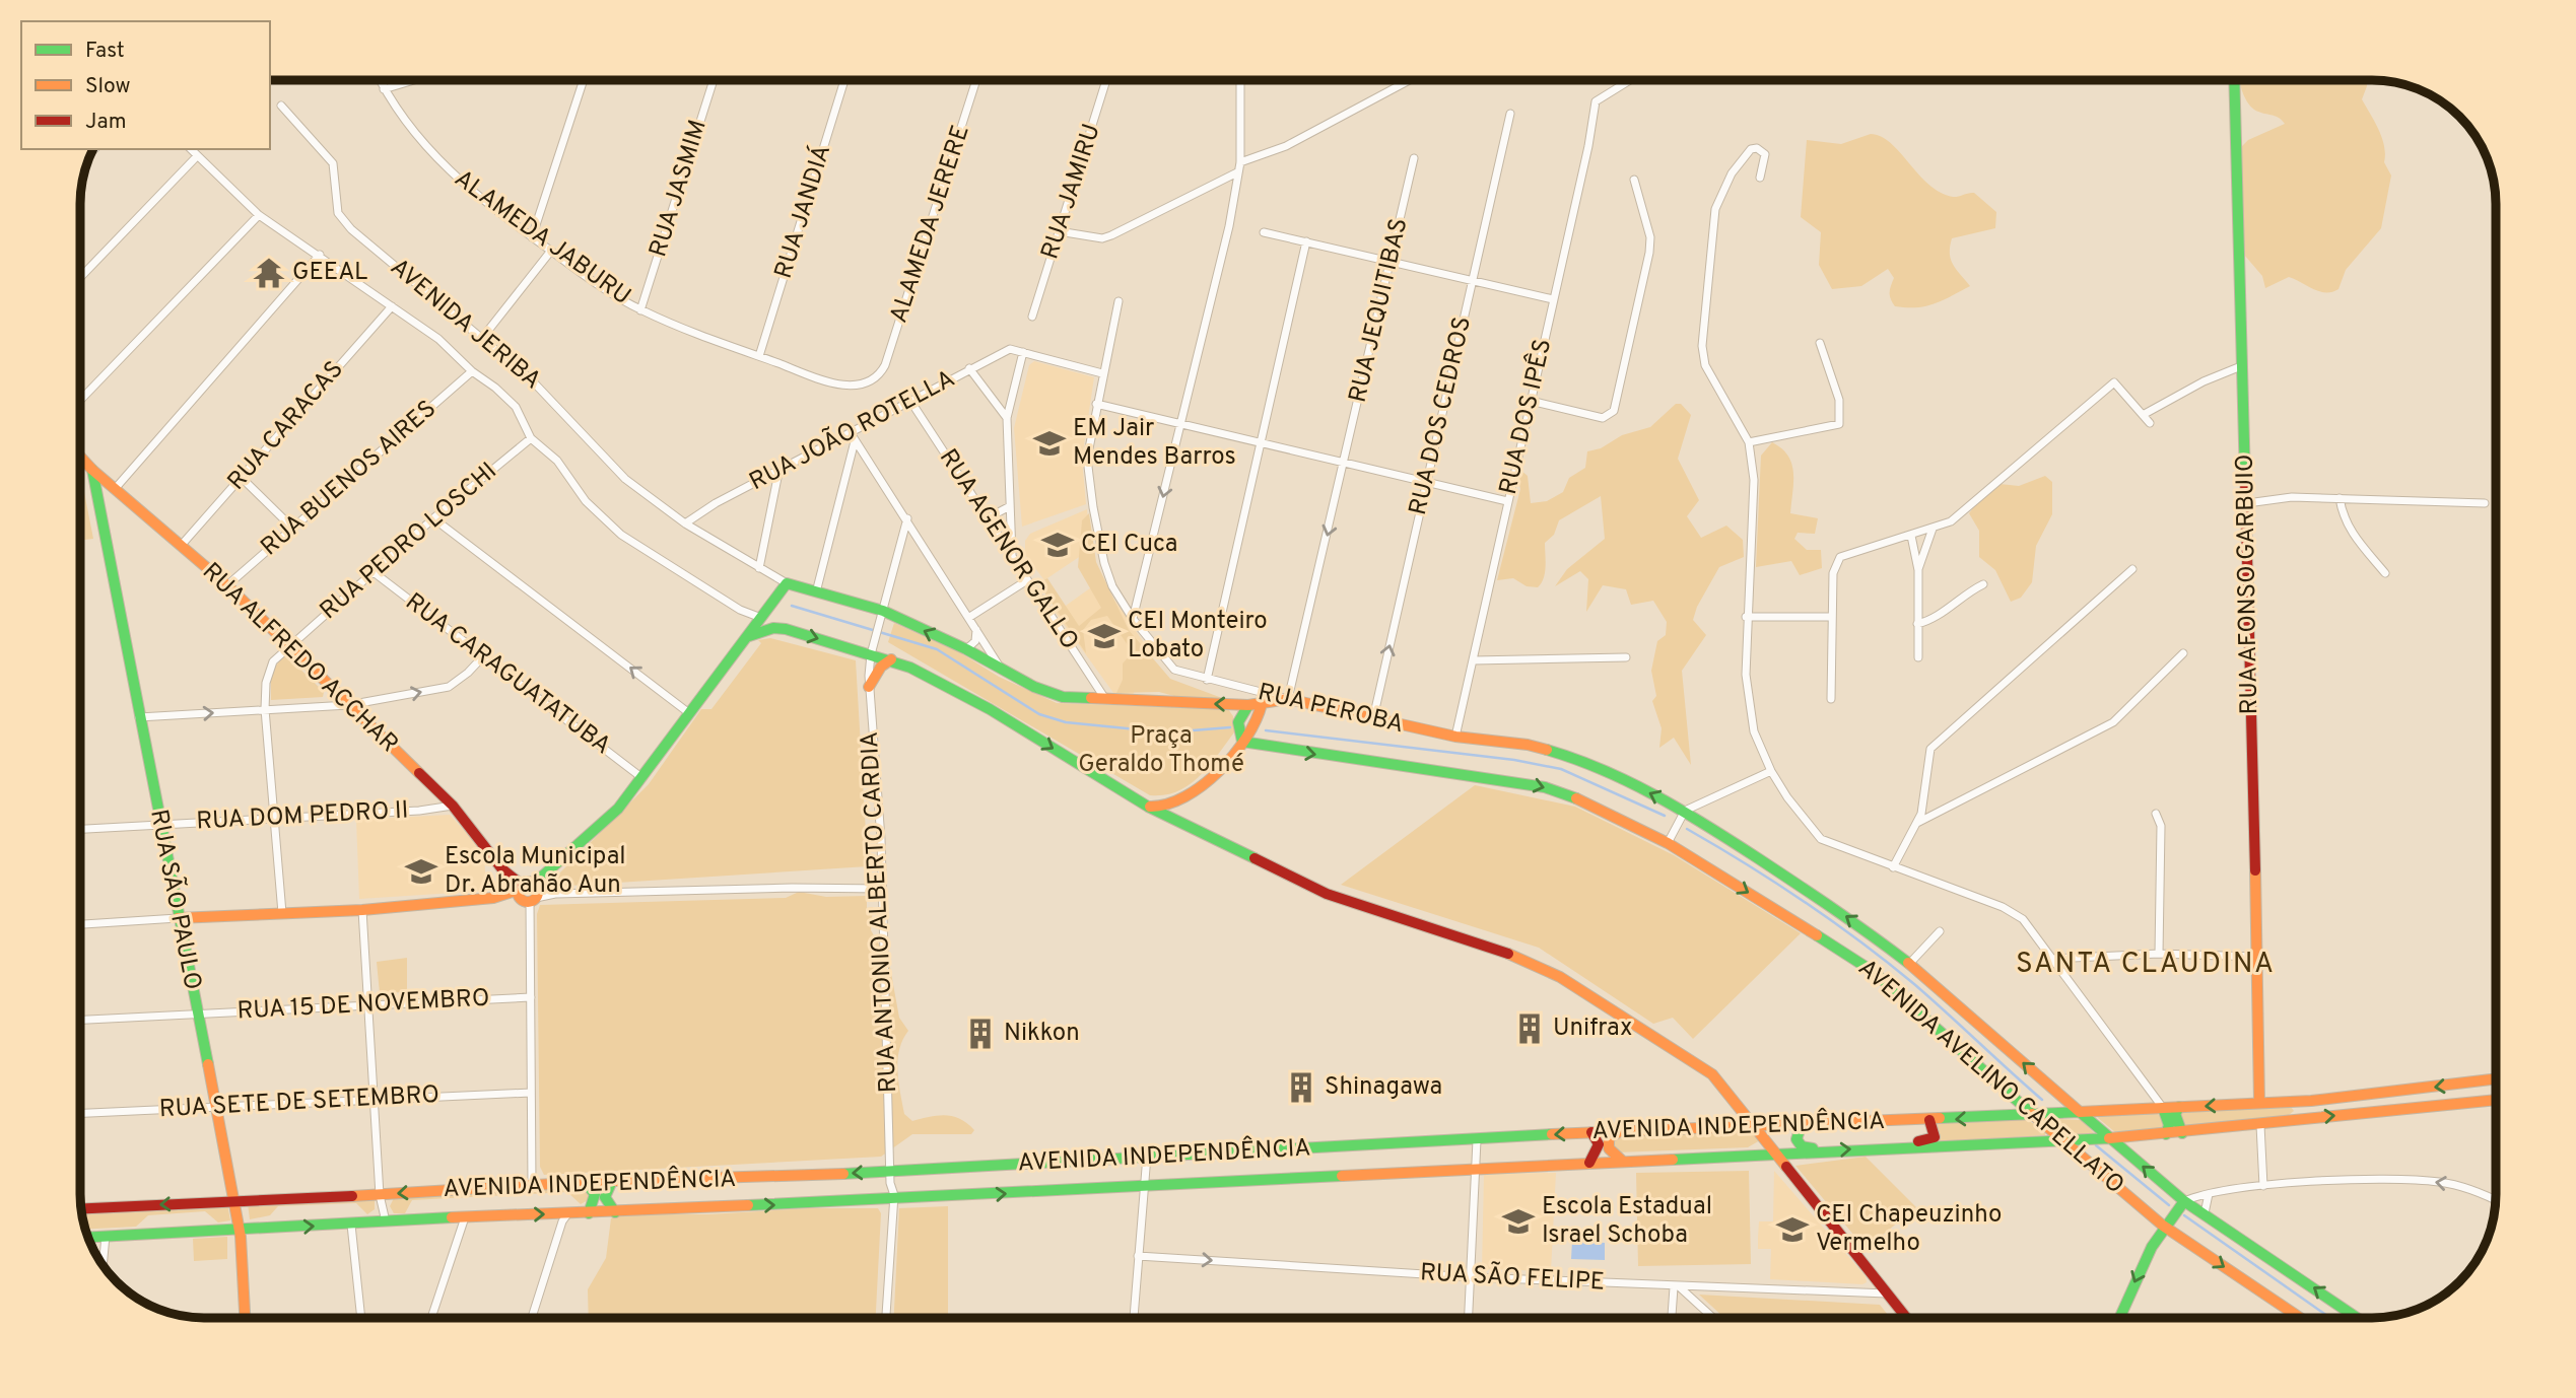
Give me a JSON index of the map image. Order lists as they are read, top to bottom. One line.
{"streets":{"street":["RUA JASMIM","RUA JAMIRU","RUA JANDIÁ","ALAMEDA JERERE","ALAMEDA JABURU","RUA JEQUITIBAS","AVENIDA JERIBA","RUA DOS CEDROS","RUA DOS IPÊS","RUA CARACAS","RUA JOÃO ROTELLA","RUA BUENOS AIRES","RUA PEDRO LOSCHI","RUA AGENOR GALLO","RUA AFONSO GARBUIO","RUA ALFREDO ACCHAR","RUA CARAGUATATUBA","RUA PEROBA","RUA DOM PEDRO II","RUA SÃO PAULO","RUA ANTONIO ALBERTO CARDIA","RUA 15 DE NOVEMBRO","AVENIDA AVELINO CAPELLATO","RUA SETE DE SETEMBRO","AVENIDA INDEPENDÊNCIA","RUA SÃO FELIPE"]},"crossings":[["RUA JASMIM","ALAMEDA JABURU"],["RUA JANDIÁ","ALAMEDA JABURU"],["ALAMEDA JERERE","ALAMEDA JABURU"],["RUA JEQUITIBAS","RUA PEROBA"],["AVENIDA JERIBA","RUA JOÃO ROTELLA"],["RUA DOS CEDROS","RUA PEROBA"],["RUA DOS IPÊS","RUA PEROBA"],["RUA DOS IPÊS","AVENIDA AVELINO CAPELLATO"],["RUA CARACAS","RUA ALFREDO ACCHAR"],["RUA JOÃO ROTELLA","RUA AGENOR GALLO"],["RUA BUENOS AIRES","RUA ALFREDO ACCHAR"],["RUA PEDRO LOSCHI","RUA ALFREDO ACCHAR"],["RUA PEDRO LOSCHI","RUA CARAGUATATUBA"],["RUA PEDRO LOSCHI","RUA DOM PEDRO II"],["RUA AFONSO GARBUIO","AVENIDA INDEPENDÊNCIA"],["RUA ALFREDO ACCHAR","RUA DOM PEDRO II"],["RUA ALFREDO ACCHAR","RUA SÃO PAULO"],["RUA PEROBA","AVENIDA AVELINO CAPELLATO"],["RUA DOM PEDRO II","RUA SÃO PAULO"],["RUA SÃO PAULO","RUA 15 DE NOVEMBRO"],["RUA SÃO PAULO","RUA SETE DE SETEMBRO"],["RUA SÃO PAULO","AVENIDA INDEPENDÊNCIA"],["RUA ANTONIO ALBERTO CARDIA","AVENIDA INDEPENDÊNCIA"],["AVENIDA AVELINO CAPELLATO","AVENIDA INDEPENDÊNCIA"]],"one_way":["RUA JEQUITIBAS","RUA DOS CEDROS","RUA SÃO FELIPE"],"districts":["SANTA CLAUDINA"],"parks":["Praça Geraldo Thomé"],"places":{"temple":["GEEAL"],"school or university":["EM Jair Mendes Barros","CEI Cuca","CEI Monteiro Lobato","Escola Municipal Dr. Abrahão Aun","Escola Estadual Israel Schoba","CEI Chapeuzinho Vermelho"],"building":["Unifrax","Nikkon","Shinagawa"]},"legend":["Fast","Slow","Jam"]}
